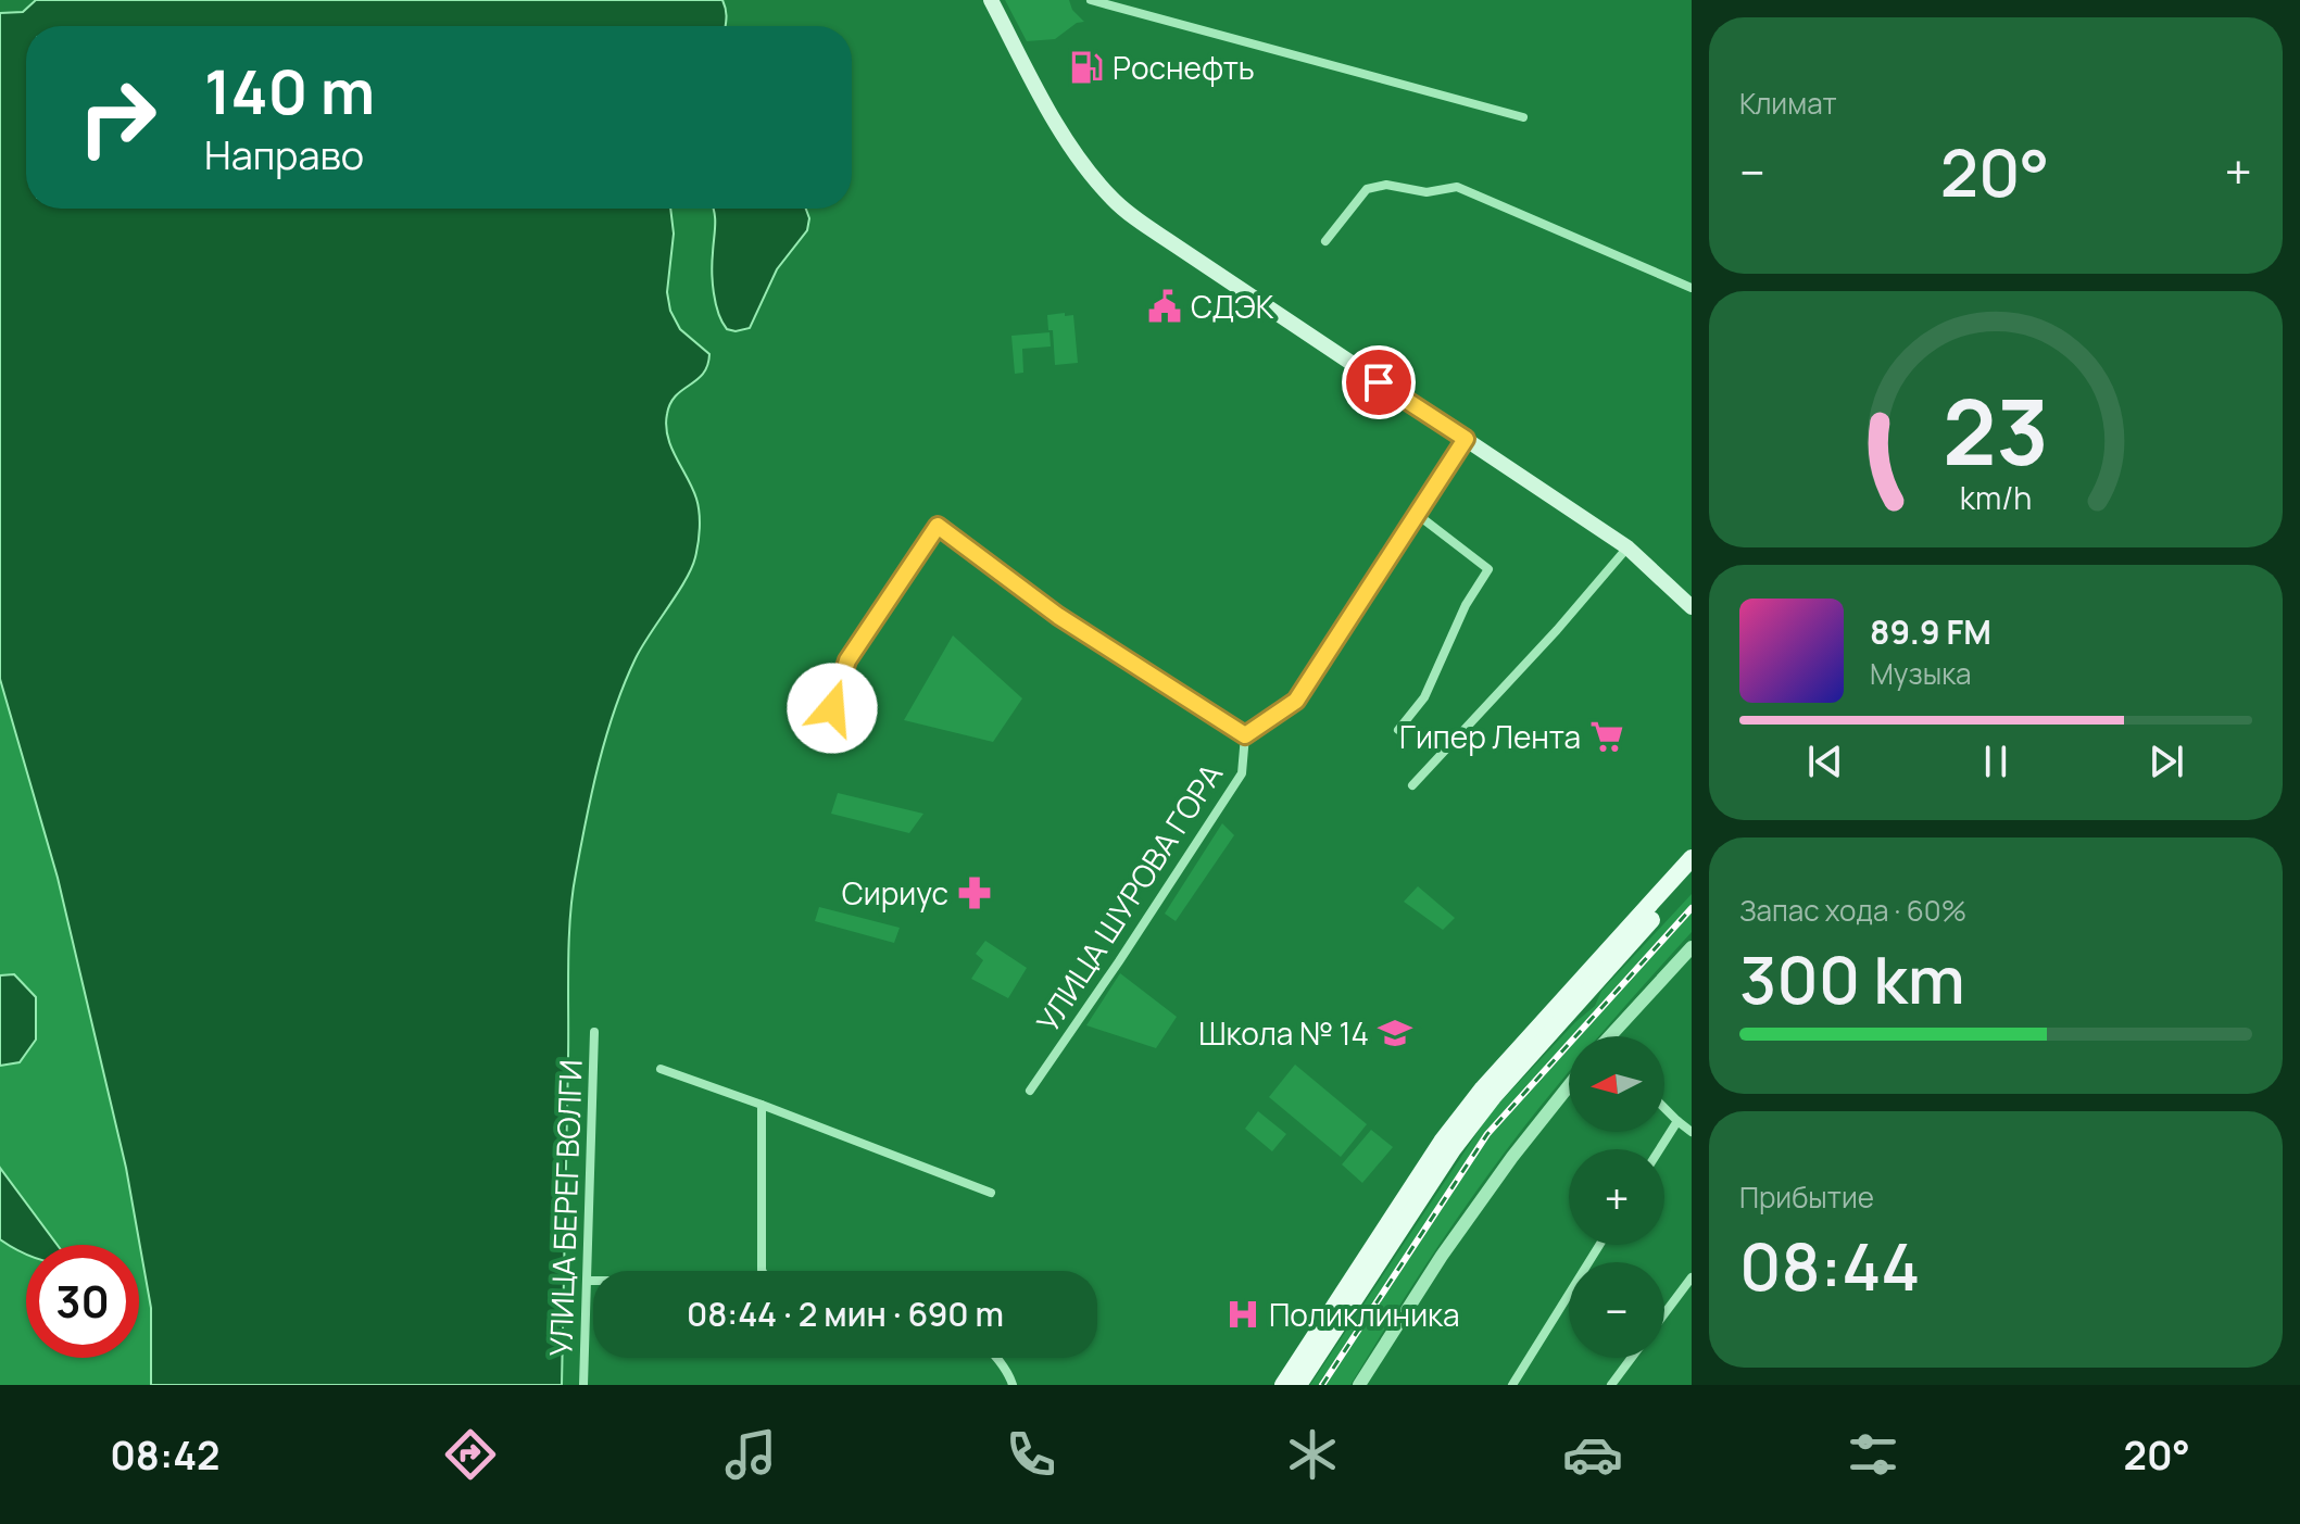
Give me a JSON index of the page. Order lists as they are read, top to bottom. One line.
{"streets":{"street":["УЛИЦА ШУРОВА ГОРА","УЛИЦА БЕРЕГ ВОЛГИ"]},"places":{"fuel station":["Роснефть"],"public building":["СДЭК"],"supermarket":["Гипер Лента"],"pharmacy":["Сириус"],"school or university":["Школа № 14"],"hospital":["Поликлиника"]},"north":"left","page":{"tile":["Климат",["Запас хода · 60%","300 km"],["Прибытие","08:44"]],"turn":["140 m","Направо"],"heat":["−","20°","+"],"song":["89.9 FM","Музыка"],"map_buttons":["+","−"],"limit":"30","trip":"08:44 · 2 мин · 690 m","tabs":["08:42","20°"],"gauge":["23","km/h"]}}
